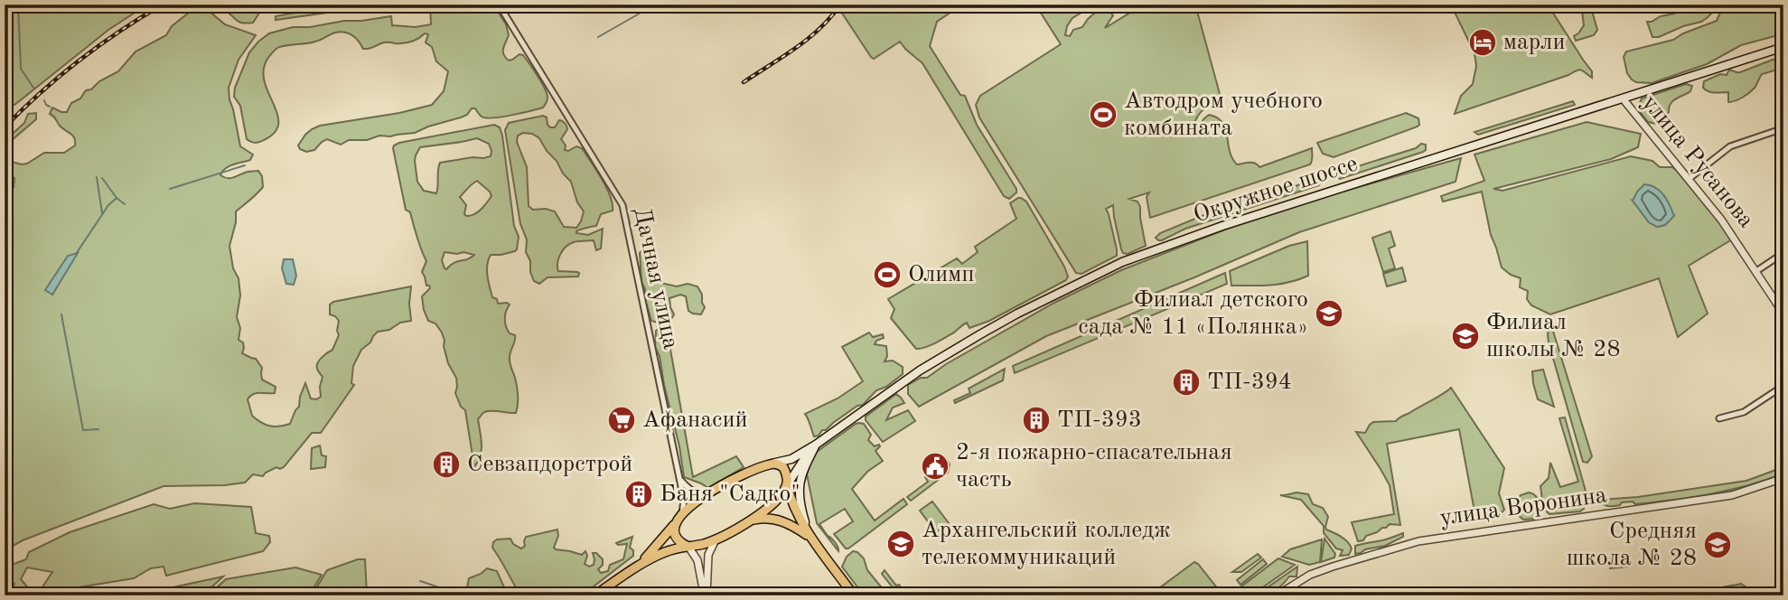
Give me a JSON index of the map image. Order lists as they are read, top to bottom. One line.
{"streets":{"main road":["Окружное шоссе"],"street":["улица Русанова","Дачная улица","улица Воронина"]},"crossings":[["улица Русанова","Окружное шоссе"],["Окружное шоссе","Дачная улица"]],"places":{"hotel":["марли"],"sports":["Автодром учебного комбината","Олимп"],"school or university":["Филиал детского сада № 11 «Полянка»","Филиал школы № 28","Архангельский колледж телекоммуникаций","Средняя школа № 28"],"building":["ТП-394","ТП-393","Севзапдорстрой","Баня \"Садко\""],"supermarket":["Афанасий"],"public building":["2-я пожарно-спасательная часть"]}}
